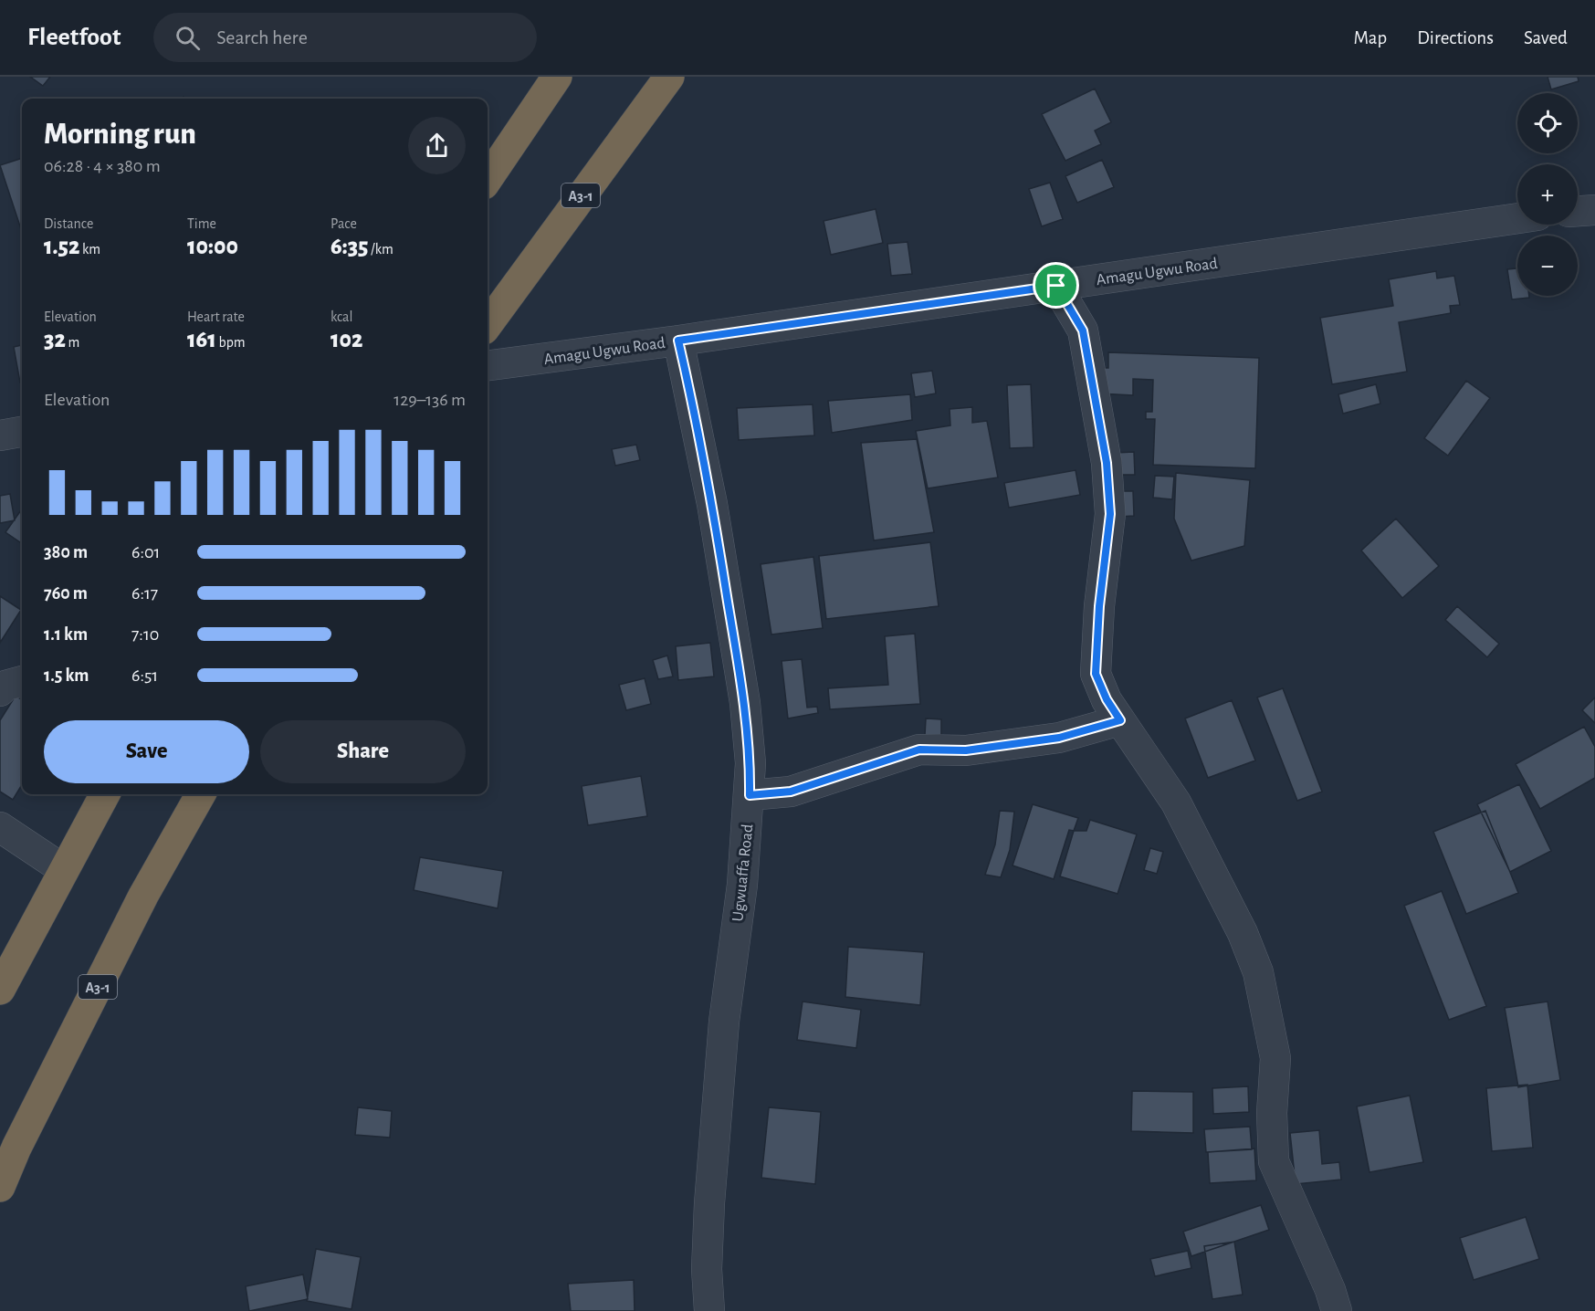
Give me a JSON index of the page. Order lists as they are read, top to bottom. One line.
{"streets":{"highway":["A3-1"],"street":["Amagu Ugwu Road","Ugwuaffa Road"]},"crossings":[["Amagu Ugwu Road","Ugwuaffa Road"]],"page":{"header":"Fleetfoot","search":"Search here","nav":["Map","Directions","Saved"],"map_buttons":["+","−"],"heading":["Morning run","06:28 · 4 × 380 m"],"stats":[["Distance","1.52 km"],["Time","10:00"],["Pace","6:35 /km"],["Elevation","32 m"],["Heart rate","161 bpm"],["kcal","102"]],"chart":["Elevation","129–136 m"],"list":[{"name":"380 m","note":"6:01"},{"name":"760 m","note":"6:17"},{"name":"1.1 km","note":"7:10"},{"name":"1.5 km","note":"6:51"}],"buttons":["Save","Share"]}}
